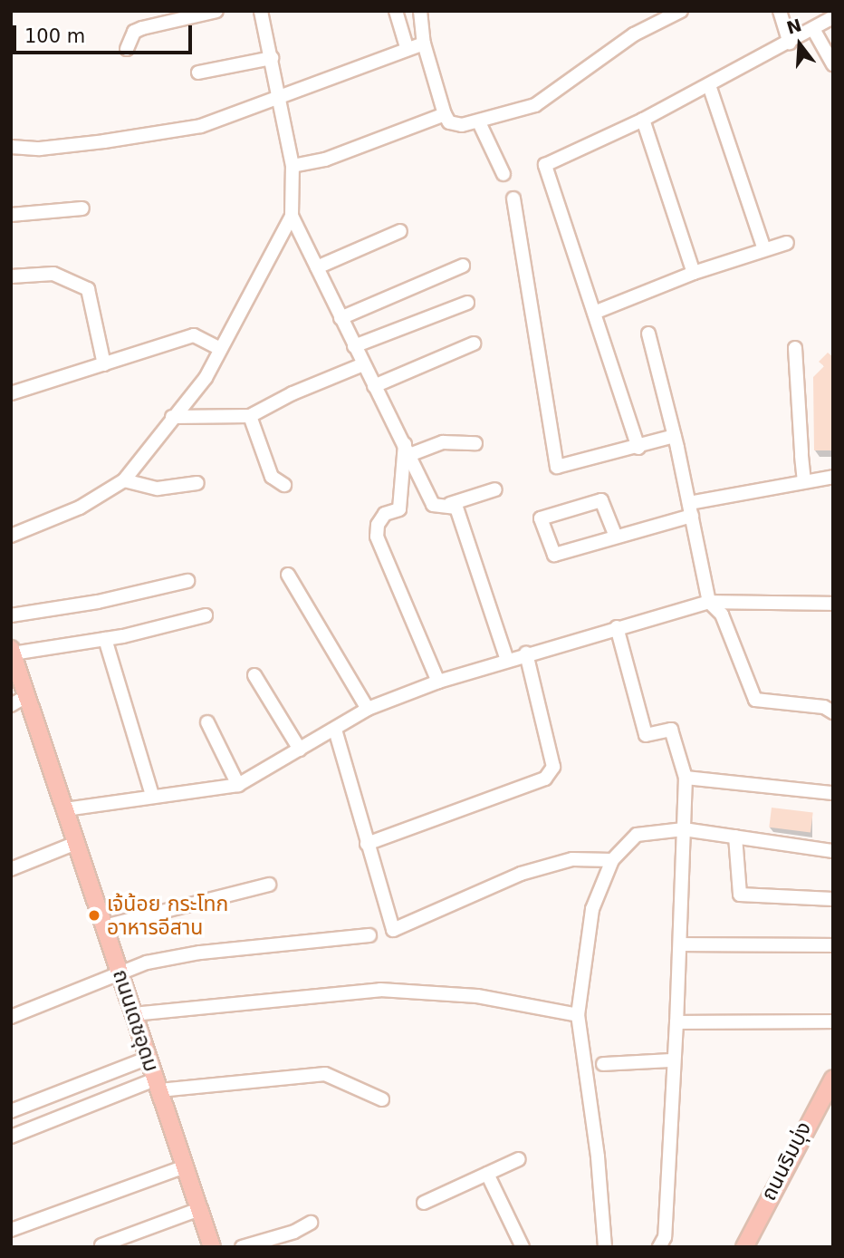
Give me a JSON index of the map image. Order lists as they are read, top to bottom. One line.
{"streets":{"main road":["ถนนเดชอุดม","ถนนริมบุ่ง"]},"places":["เจ้น้อย กระโทก อาหารอีสาน"],"scale_bar":"100 m","north":"top"}
